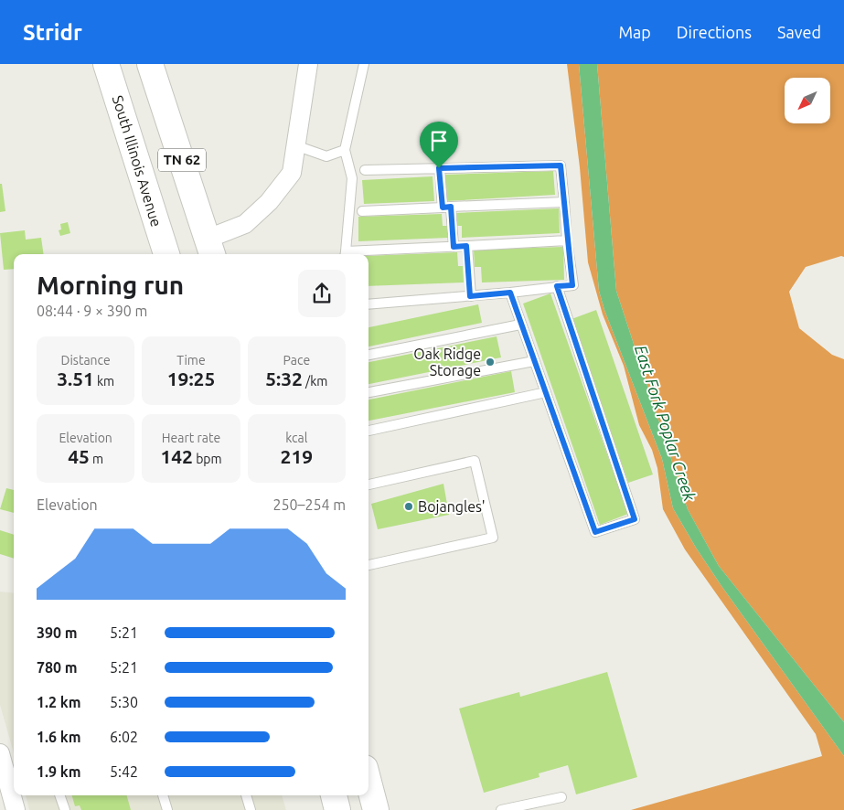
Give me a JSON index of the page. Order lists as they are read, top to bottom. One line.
{"streets":{"highway":["TN 62","South Illinois Avenue"]},"water":["East Fork Poplar Creek"],"places":["Oak Ridge Storage","Bojangles'"],"north":"bottom left","page":{"header":"Stridr","nav":["Map","Directions","Saved"],"heading":["Morning run","08:44 · 9 × 390 m"],"stats":[["Distance","3.51 km"],["Time","19:25"],["Pace","5:32 /km"],["Elevation","45 m"],["Heart rate","142 bpm"],["kcal","219"]],"chart":["Elevation","250–254 m"],"list":[{"name":"390 m","note":"5:21"},{"name":"780 m","note":"5:21"},{"name":"1.2 km","note":"5:30"},{"name":"1.6 km","note":"6:02"},{"name":"1.9 km","note":"5:42"}]}}
